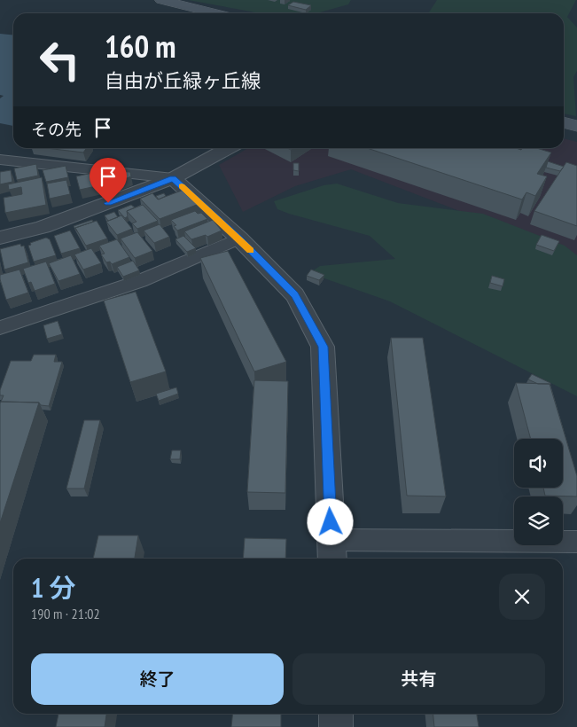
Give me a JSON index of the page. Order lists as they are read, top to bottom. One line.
{"page":{"turn":["160 m","自由が丘緑ヶ丘線"],"then":"その先","heading":["1 分","190 m · 21:02"],"buttons":["終了","共有"]}}
